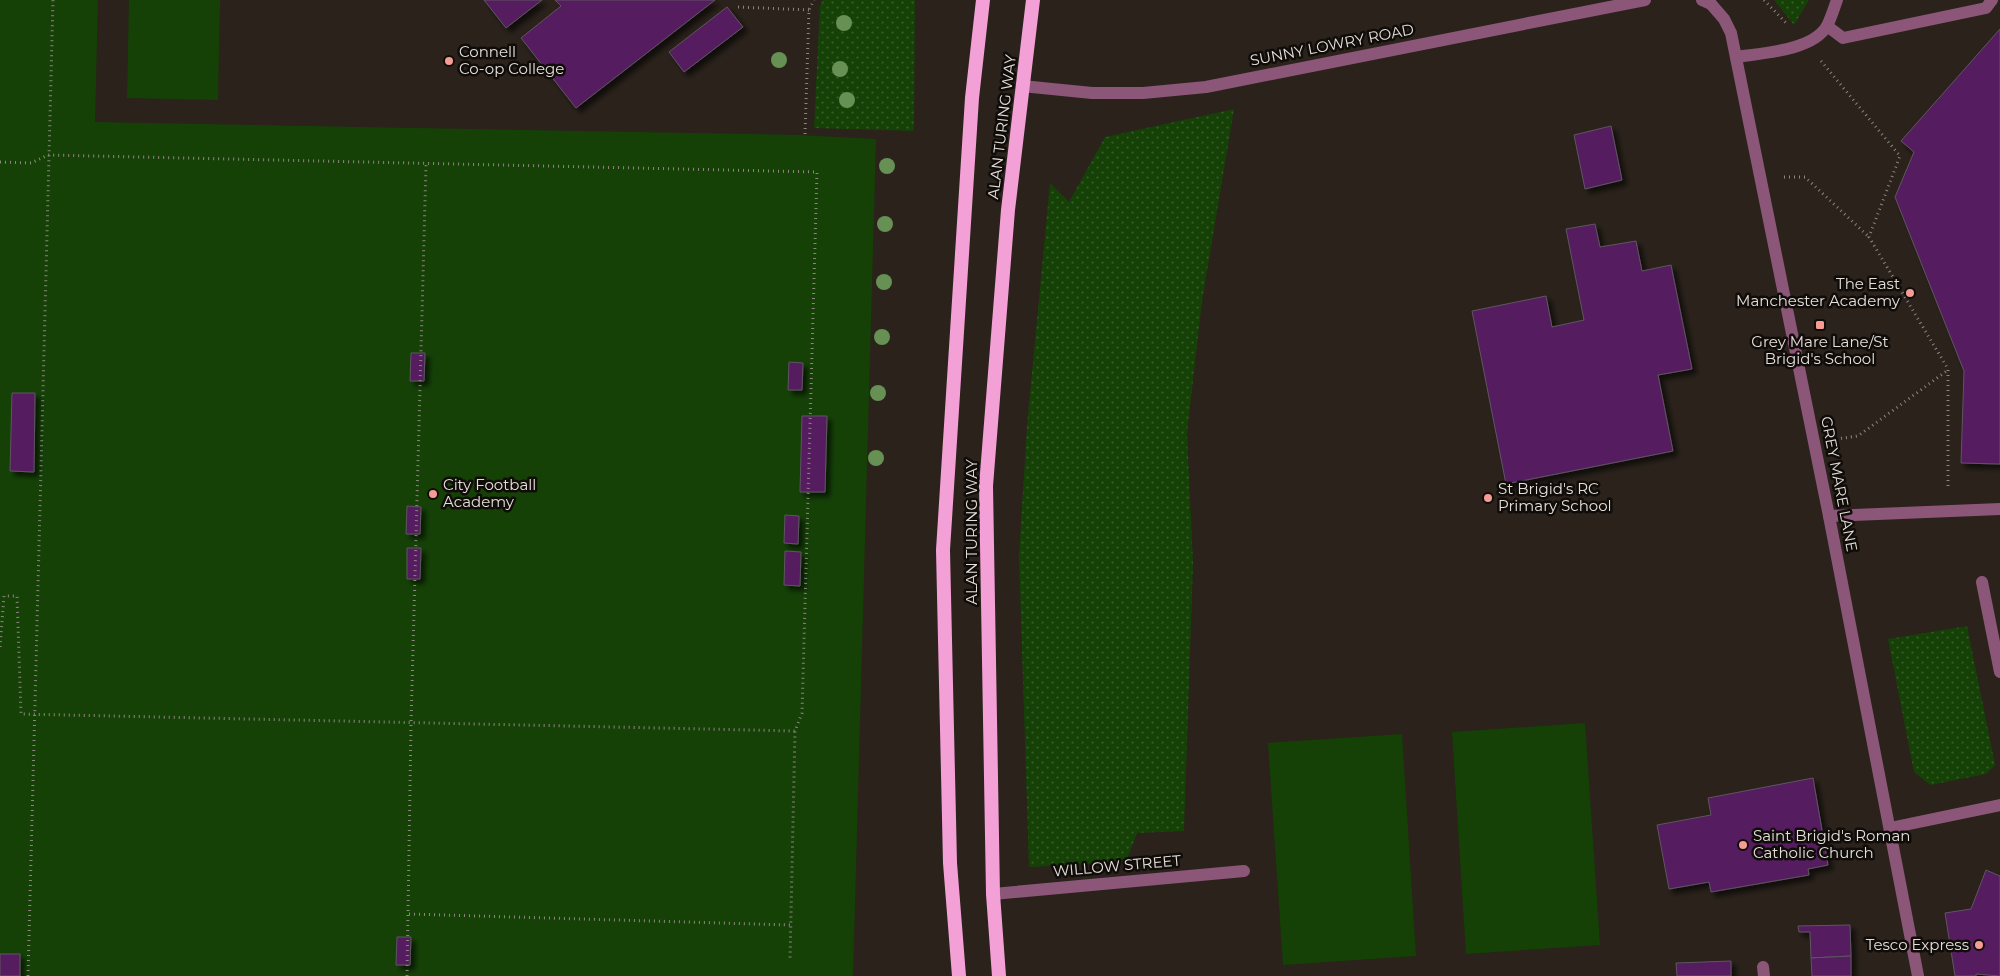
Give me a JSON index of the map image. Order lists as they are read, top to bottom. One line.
{"streets":{"highway":["ALAN TURING WAY"],"street":["SUNNY LOWRY ROAD","GREY MARE LANE","WILLOW STREET"]},"crossings":[["SUNNY LOWRY ROAD","ALAN TURING WAY"],["ALAN TURING WAY","WILLOW STREET"]],"places":{"other":["Connell Co-op College","The East Manchester Academy","City Football Academy","St Brigid's RC Primary School","Saint Brigid's Roman Catholic Church","Tesco Express"],"transit":["Grey Mare Lane/St Brigid's School"]}}
